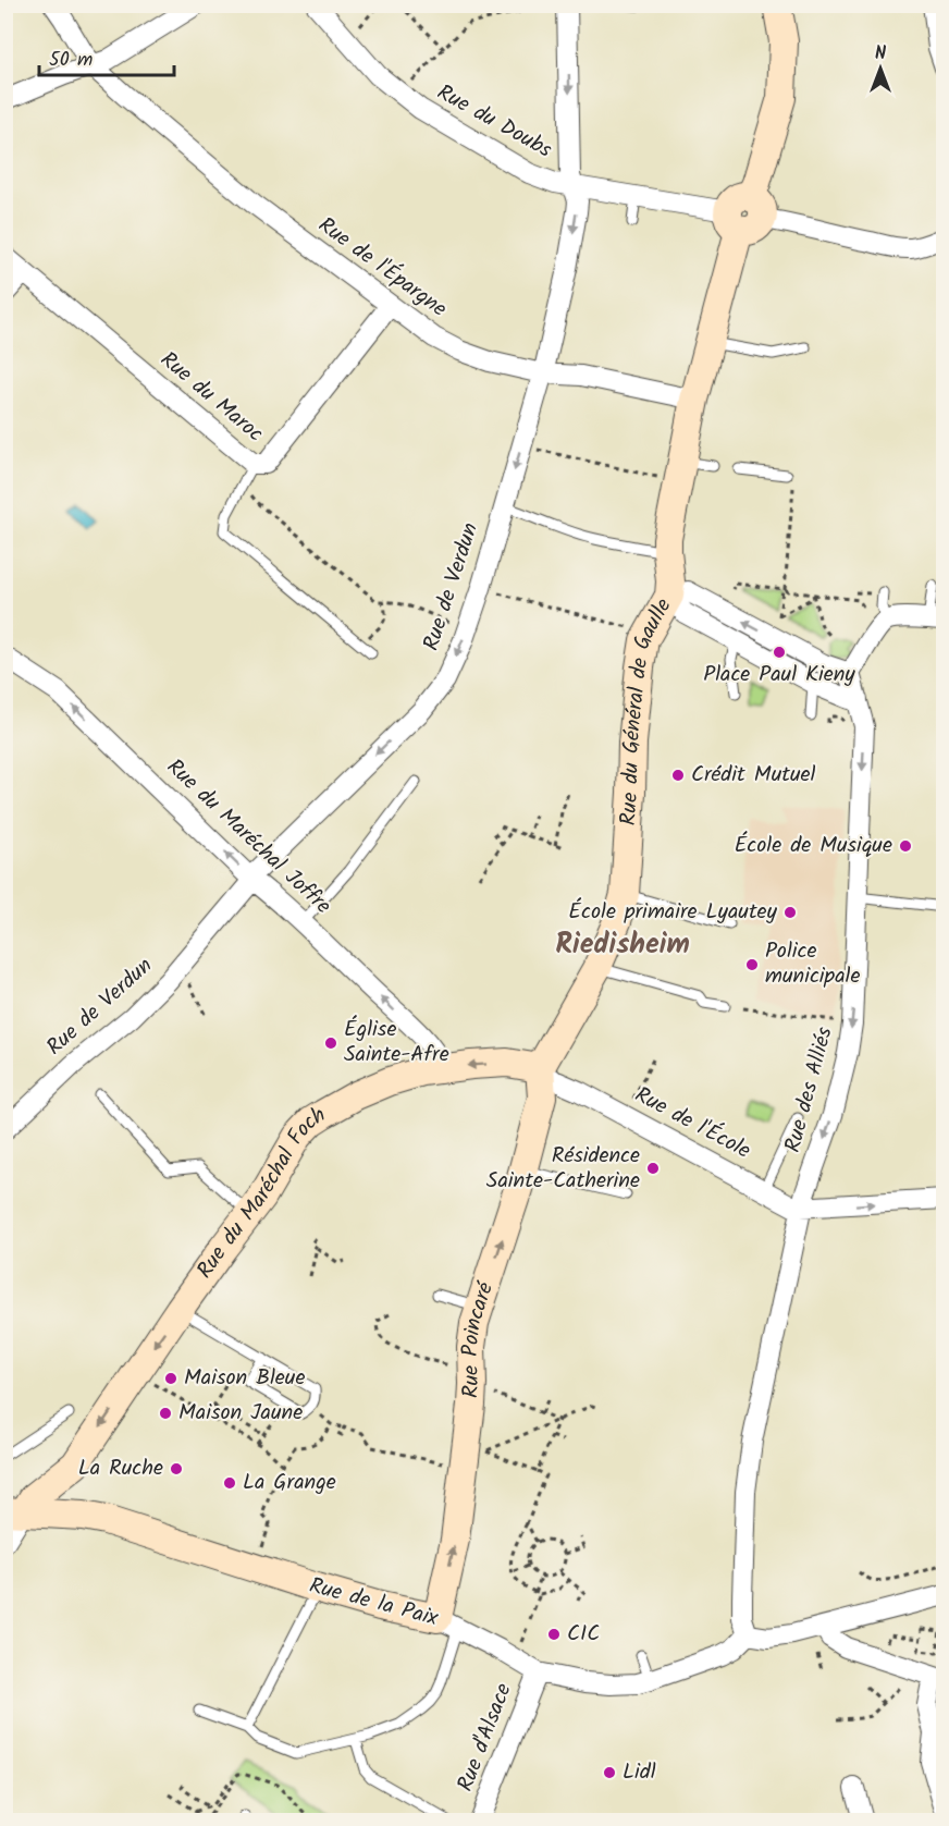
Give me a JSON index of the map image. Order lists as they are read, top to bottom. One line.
{"streets":{"street":["Rue du Doubs","Rue de l'Épargne","Rue du Maroc","Rue de Verdun","Rue du Général de Gaulle","Rue du Maréchal Joffre","Rue des Alliés","Rue de l'École","Rue du Maréchal Foch","Rue Poincaré","Rue de la Paix","Rue d'Alsace"]},"crossings":[["Rue du Doubs","Rue de Verdun"],["Rue du Doubs","Rue du Général de Gaulle"],["Rue de l'Épargne","Rue du Maroc"],["Rue de l'Épargne","Rue de Verdun"],["Rue de l'Épargne","Rue du Général de Gaulle"],["Rue de Verdun","Rue du Maréchal Joffre"],["Rue du Général de Gaulle","Rue de l'École"],["Rue du Général de Gaulle","Rue du Maréchal Foch"],["Rue du Général de Gaulle","Rue Poincaré"],["Rue du Maréchal Joffre","Rue du Maréchal Foch"],["Rue des Alliés","Rue de l'École"],["Rue des Alliés","Rue de la Paix"],["Rue de l'École","Rue du Maréchal Foch"],["Rue de l'École","Rue Poincaré"],["Rue du Maréchal Foch","Rue Poincaré"],["Rue du Maréchal Foch","Rue de la Paix"],["Rue Poincaré","Rue de la Paix"],["Rue de la Paix","Rue d'Alsace"]],"one_way":["Rue de Verdun","Rue du Maréchal Joffre","Rue des Alliés","Rue Poincaré"],"districts":["Riedisheim"],"places":["Place Paul Kieny","Crédit Mutuel","École de Musique","École primaire Lyautey","Police municipale","Église Sainte-Afre","Résidence Sainte-Catherine","Maison Bleue","Maison Jaune","La Ruche","La Grange","CIC","Lidl"],"scale_bar":"50 m","north":"top"}
